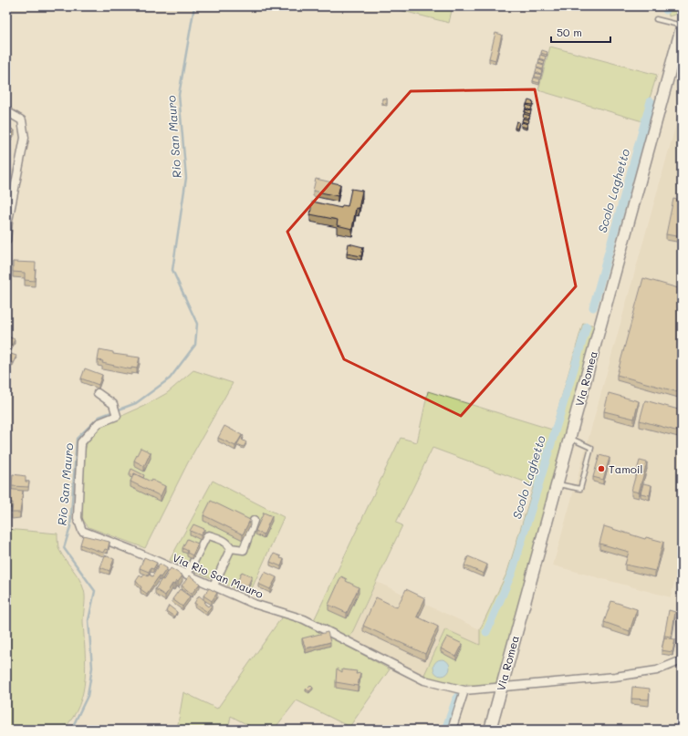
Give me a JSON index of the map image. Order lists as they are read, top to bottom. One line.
{"streets":{"main road":["Via Romea"],"street":["Via Rio San Mauro"]},"crossings":[["Via Romea","Via Rio San Mauro"]],"water":["Rio San Mauro","Scolo Laghetto"],"places":["Tamoil"],"scale_bar":"50 m"}
